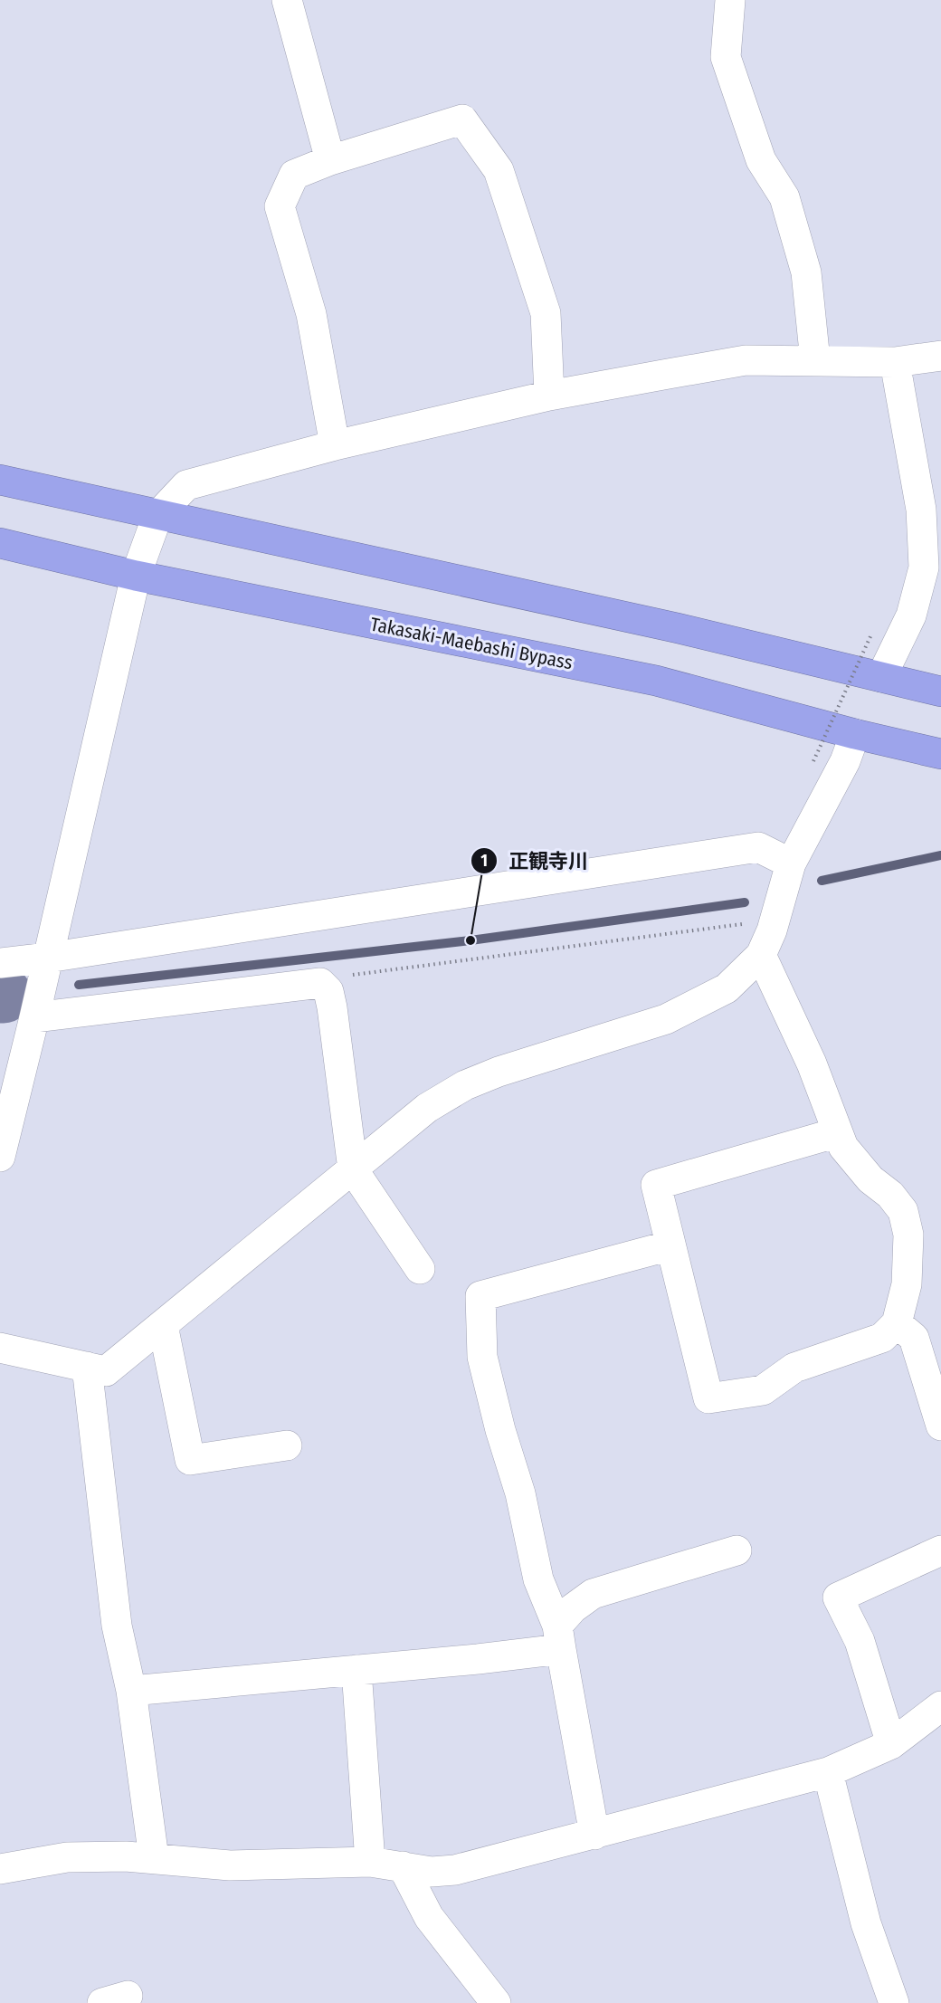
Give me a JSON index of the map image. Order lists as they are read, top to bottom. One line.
{"streets":{"highway":["Takasaki-Maebashi Bypass"]},"places":["正観寺川"]}
